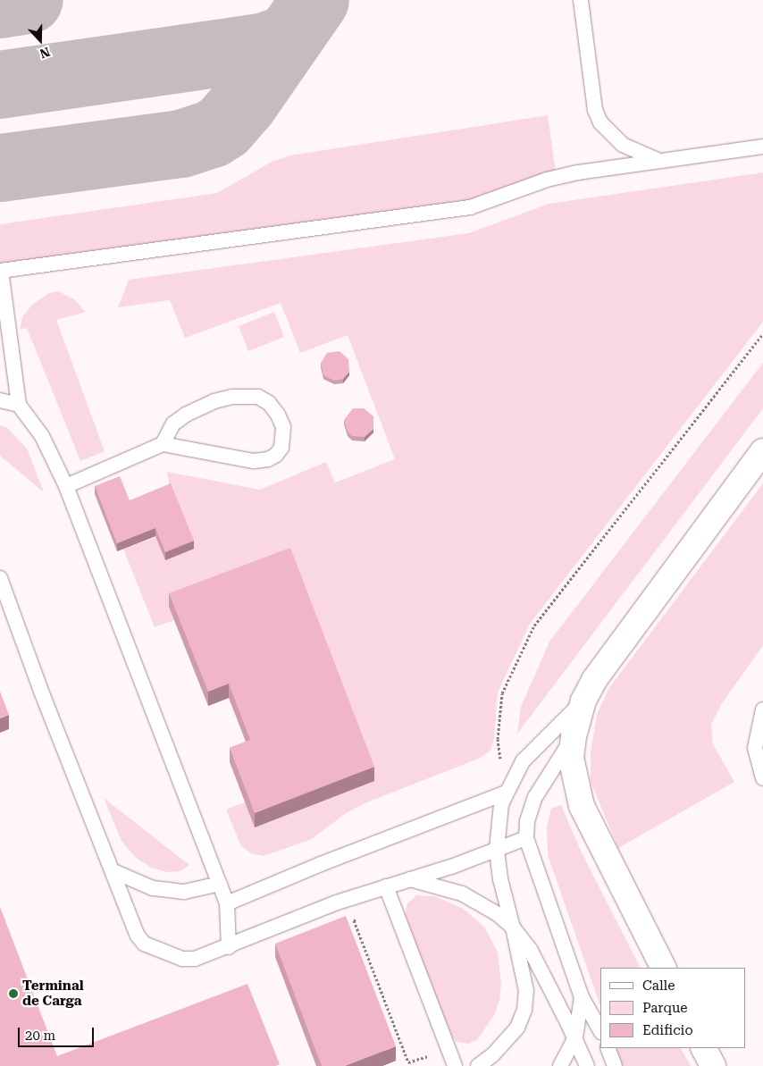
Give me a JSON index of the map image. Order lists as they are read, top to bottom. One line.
{"places":["Terminal de Carga"],"legend":["Calle","Parque","Edificio"],"scale_bar":"20 m","north":"bottom"}
